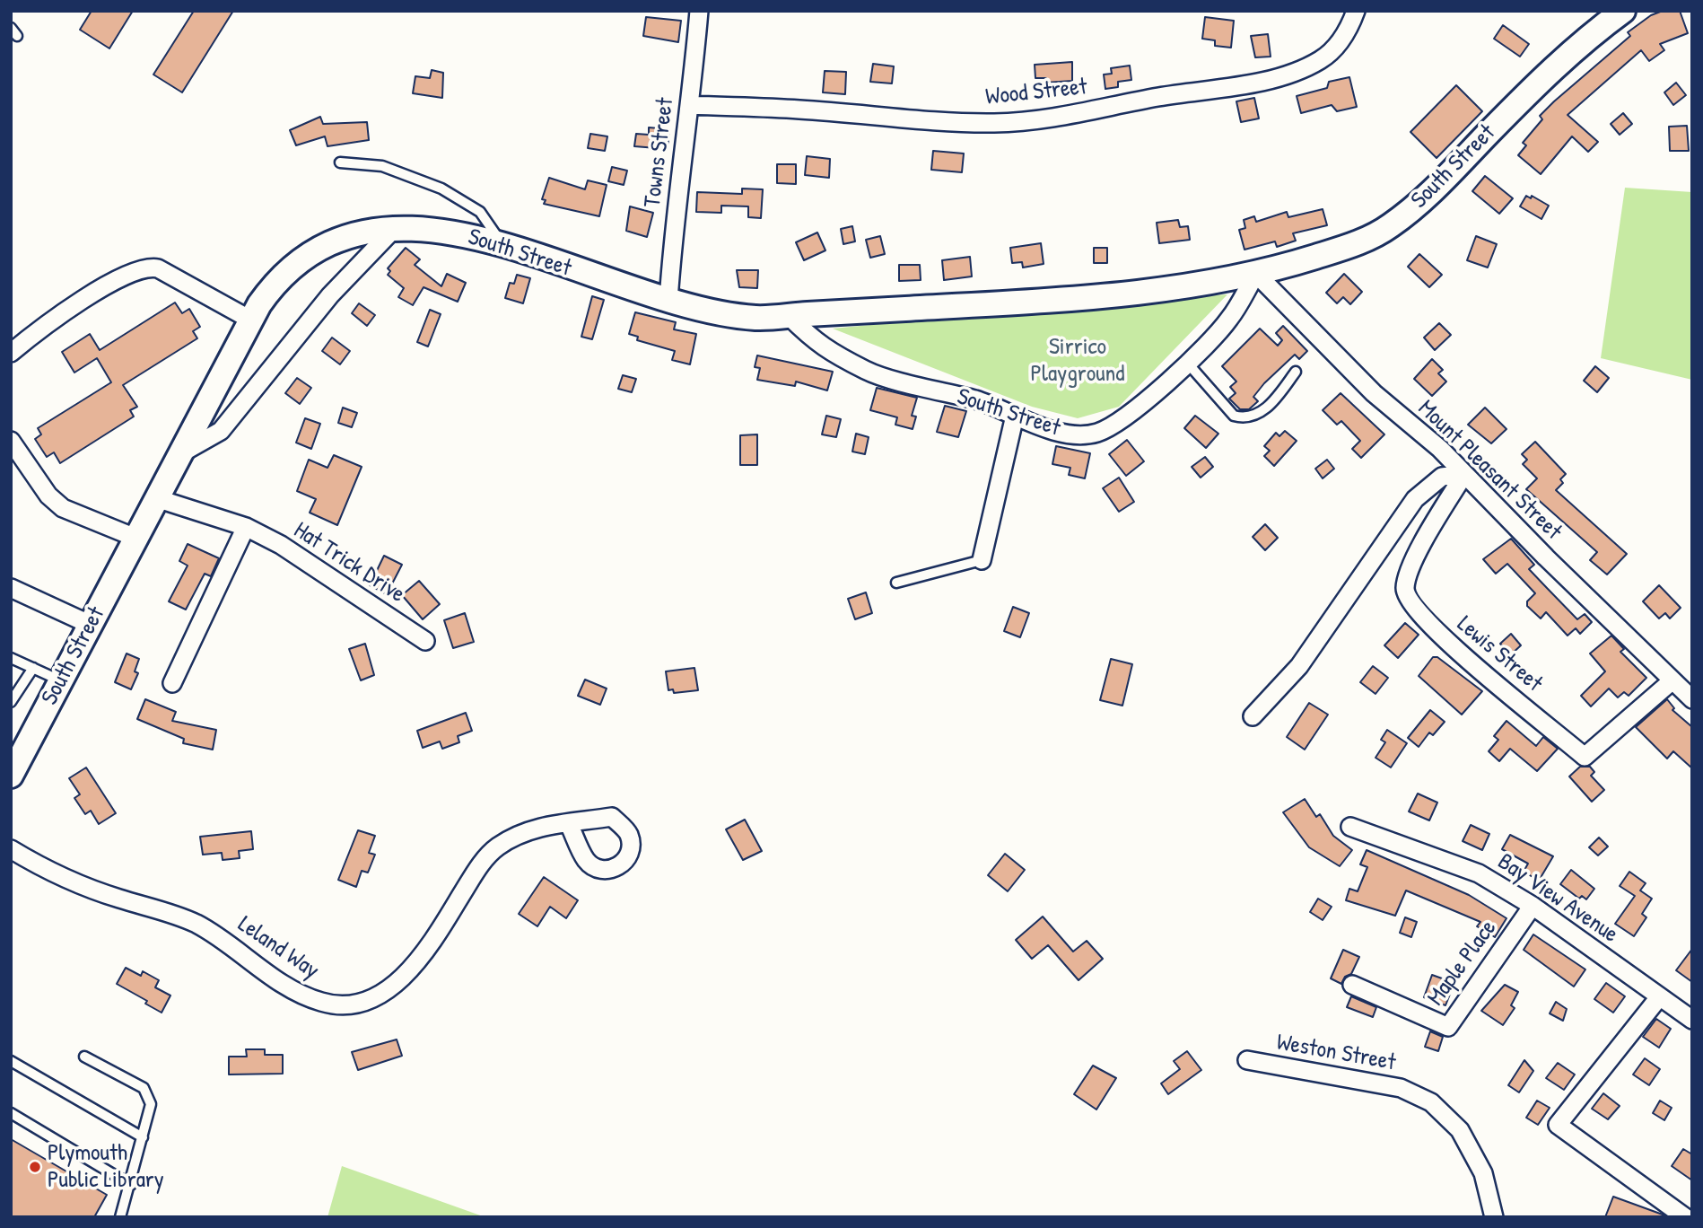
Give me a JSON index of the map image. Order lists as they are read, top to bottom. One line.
{"streets":{"street":["Wood Street","Towns Street","South Street","Mount Pleasant Street","Hat Trick Drive","Lewis Street","Bay View Avenue","Leland Way","Maple Place","Weston Street"]},"crossings":[["Wood Street","Towns Street"],["Towns Street","South Street"],["South Street","Mount Pleasant Street"],["South Street","Hat Trick Drive"],["Mount Pleasant Street","Lewis Street"],["Bay View Avenue","Maple Place"]],"parks":["Sirrico Playground"],"places":["Plymouth Public Library"]}
